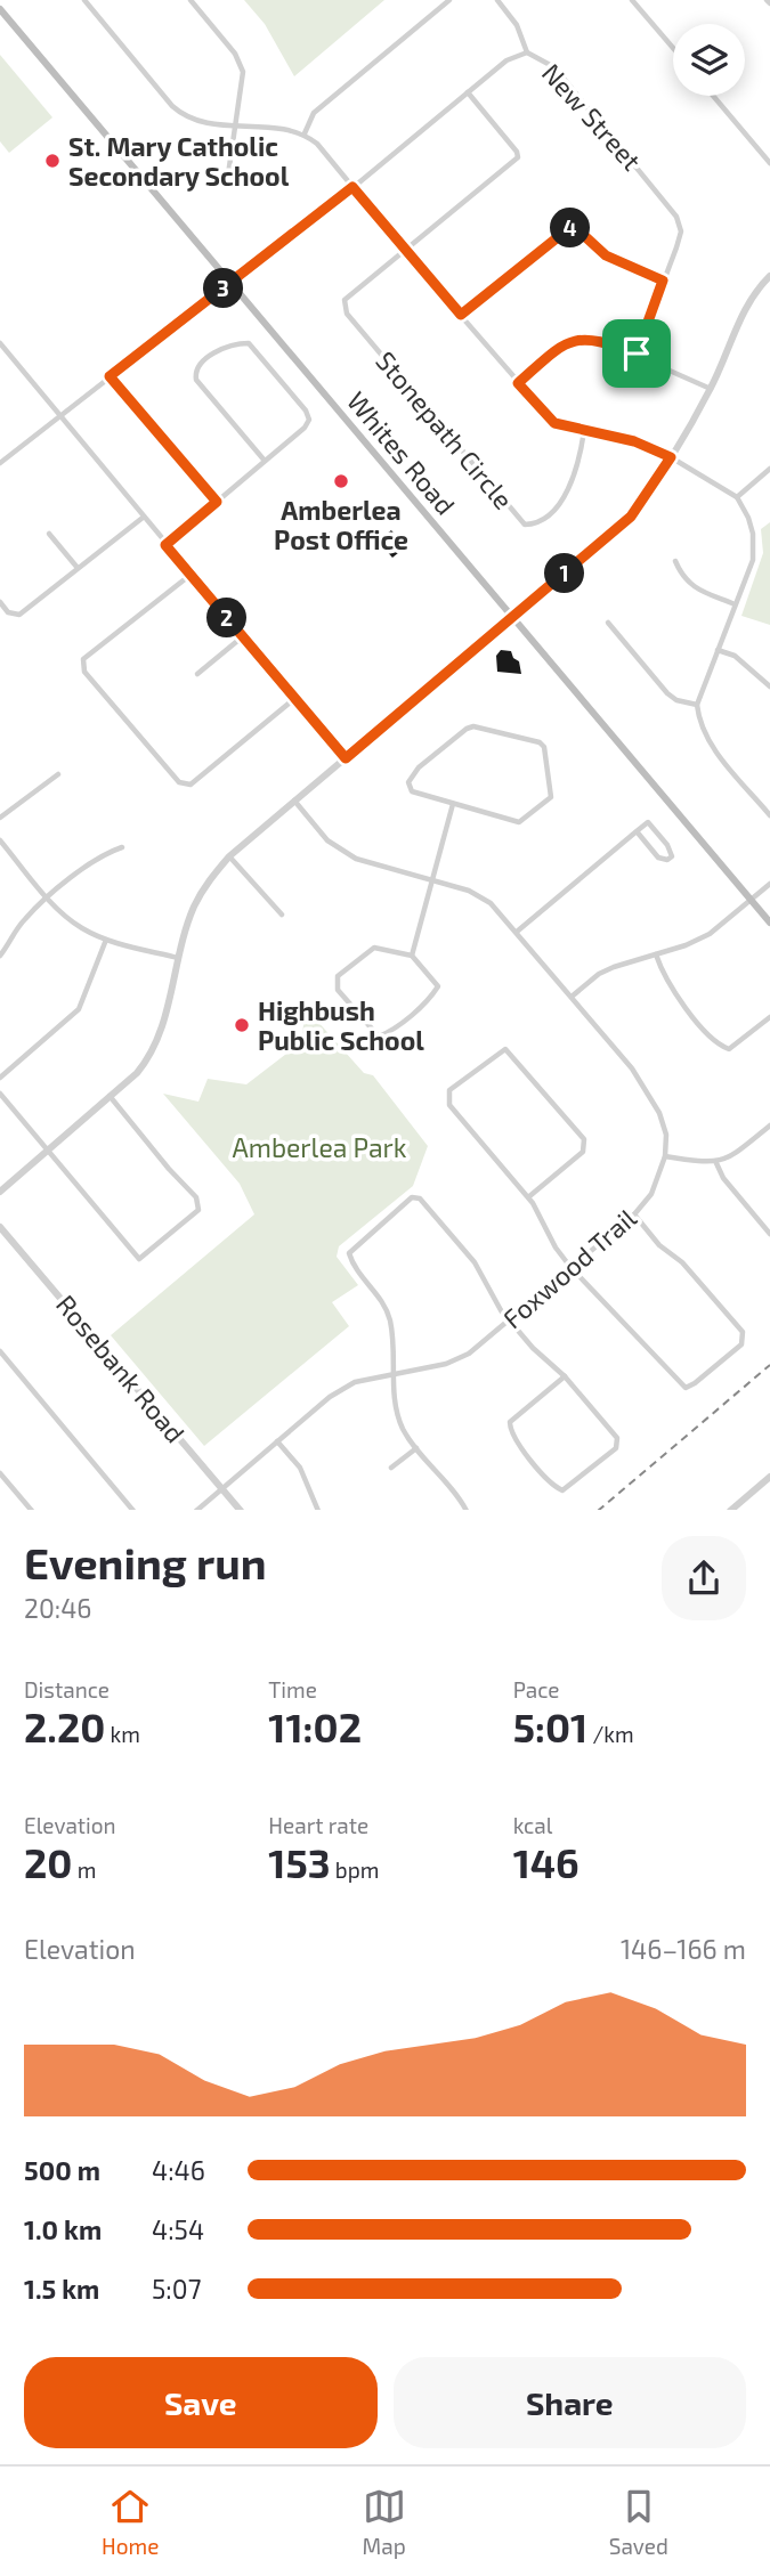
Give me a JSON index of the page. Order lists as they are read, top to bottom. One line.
{"streets":{"main road":["Whites Road"],"street":["New Street","Stonepath Circle","Foxwood Trail","Rosebank Road"]},"crossings":[["New Street","Whites Road"],["Foxwood Trail","Rosebank Road"]],"parks":["Amberlea Park"],"places":["St. Mary Catholic Secondary School","Amberlea Post Office","Highbush Public School"],"page":{"pins":["4","3","1","2"],"heading":["Evening run","20:46"],"stats":[["Distance","2.20 km"],["Time","11:02"],["Pace","5:01 /km"],["Elevation","20 m"],["Heart rate","153 bpm"],["kcal","146"]],"chart":["Elevation","146–166 m"],"list":[{"name":"500 m","note":"4:46"},{"name":"1.0 km","note":"4:54"},{"name":"1.5 km","note":"5:07"}],"buttons":["Save","Share"],"tabs":["Home","Map","Saved"]}}
